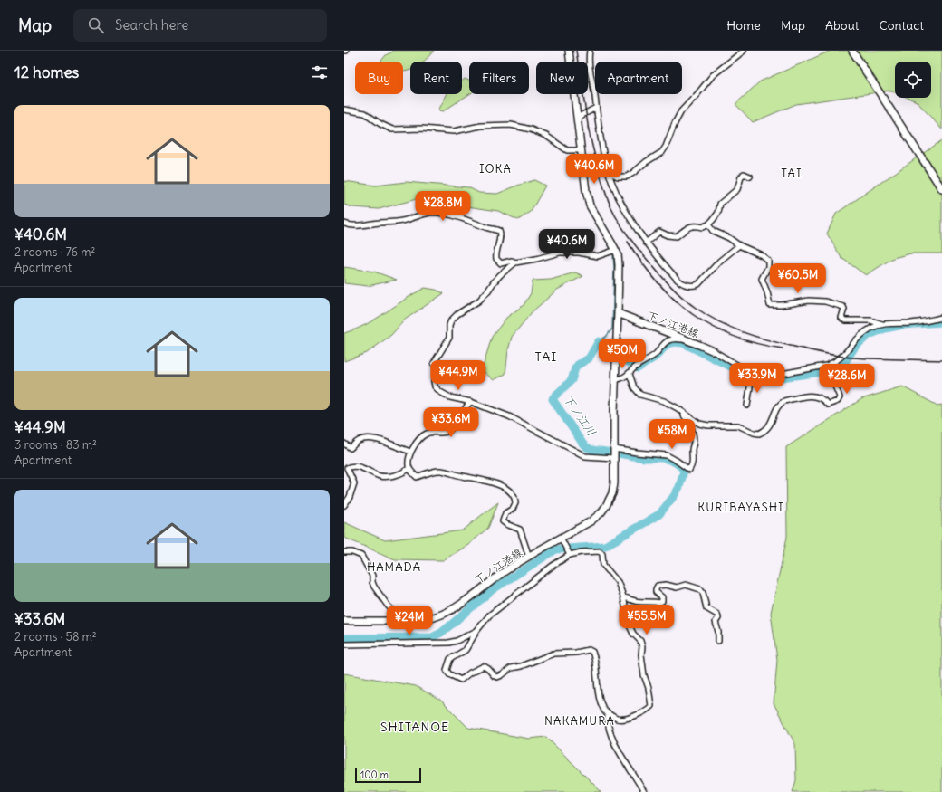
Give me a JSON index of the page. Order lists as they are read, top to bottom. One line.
{"streets":{"main road":["下ノ江港線"]},"districts":["IOKA","TAI","TAI","KURIBAYASHI","HAMADA","NAKAMURA","SHITANOE"],"water":["下ノ江川"],"scale_bar":"100 m","page":{"header":"Map","search":"Search here","nav":["Home","Map","About","Contact"],"heading":"12 homes","chip":["Buy","Rent","Filters","New","Apartment"],"list":[{"name":"¥40.6M","note":"2 rooms · 76 m² · Apartment"},{"name":"¥44.9M","note":"3 rooms · 83 m² · Apartment"},{"name":"¥33.6M","note":"2 rooms · 58 m² · Apartment"}],"price":["¥40.6M","¥28.8M","¥40.6M","¥60.5M","¥50M","¥44.9M","¥33.9M","¥28.6M","¥33.6M","¥58M","¥55.5M","¥24M"],"scale":"100 m"}}
